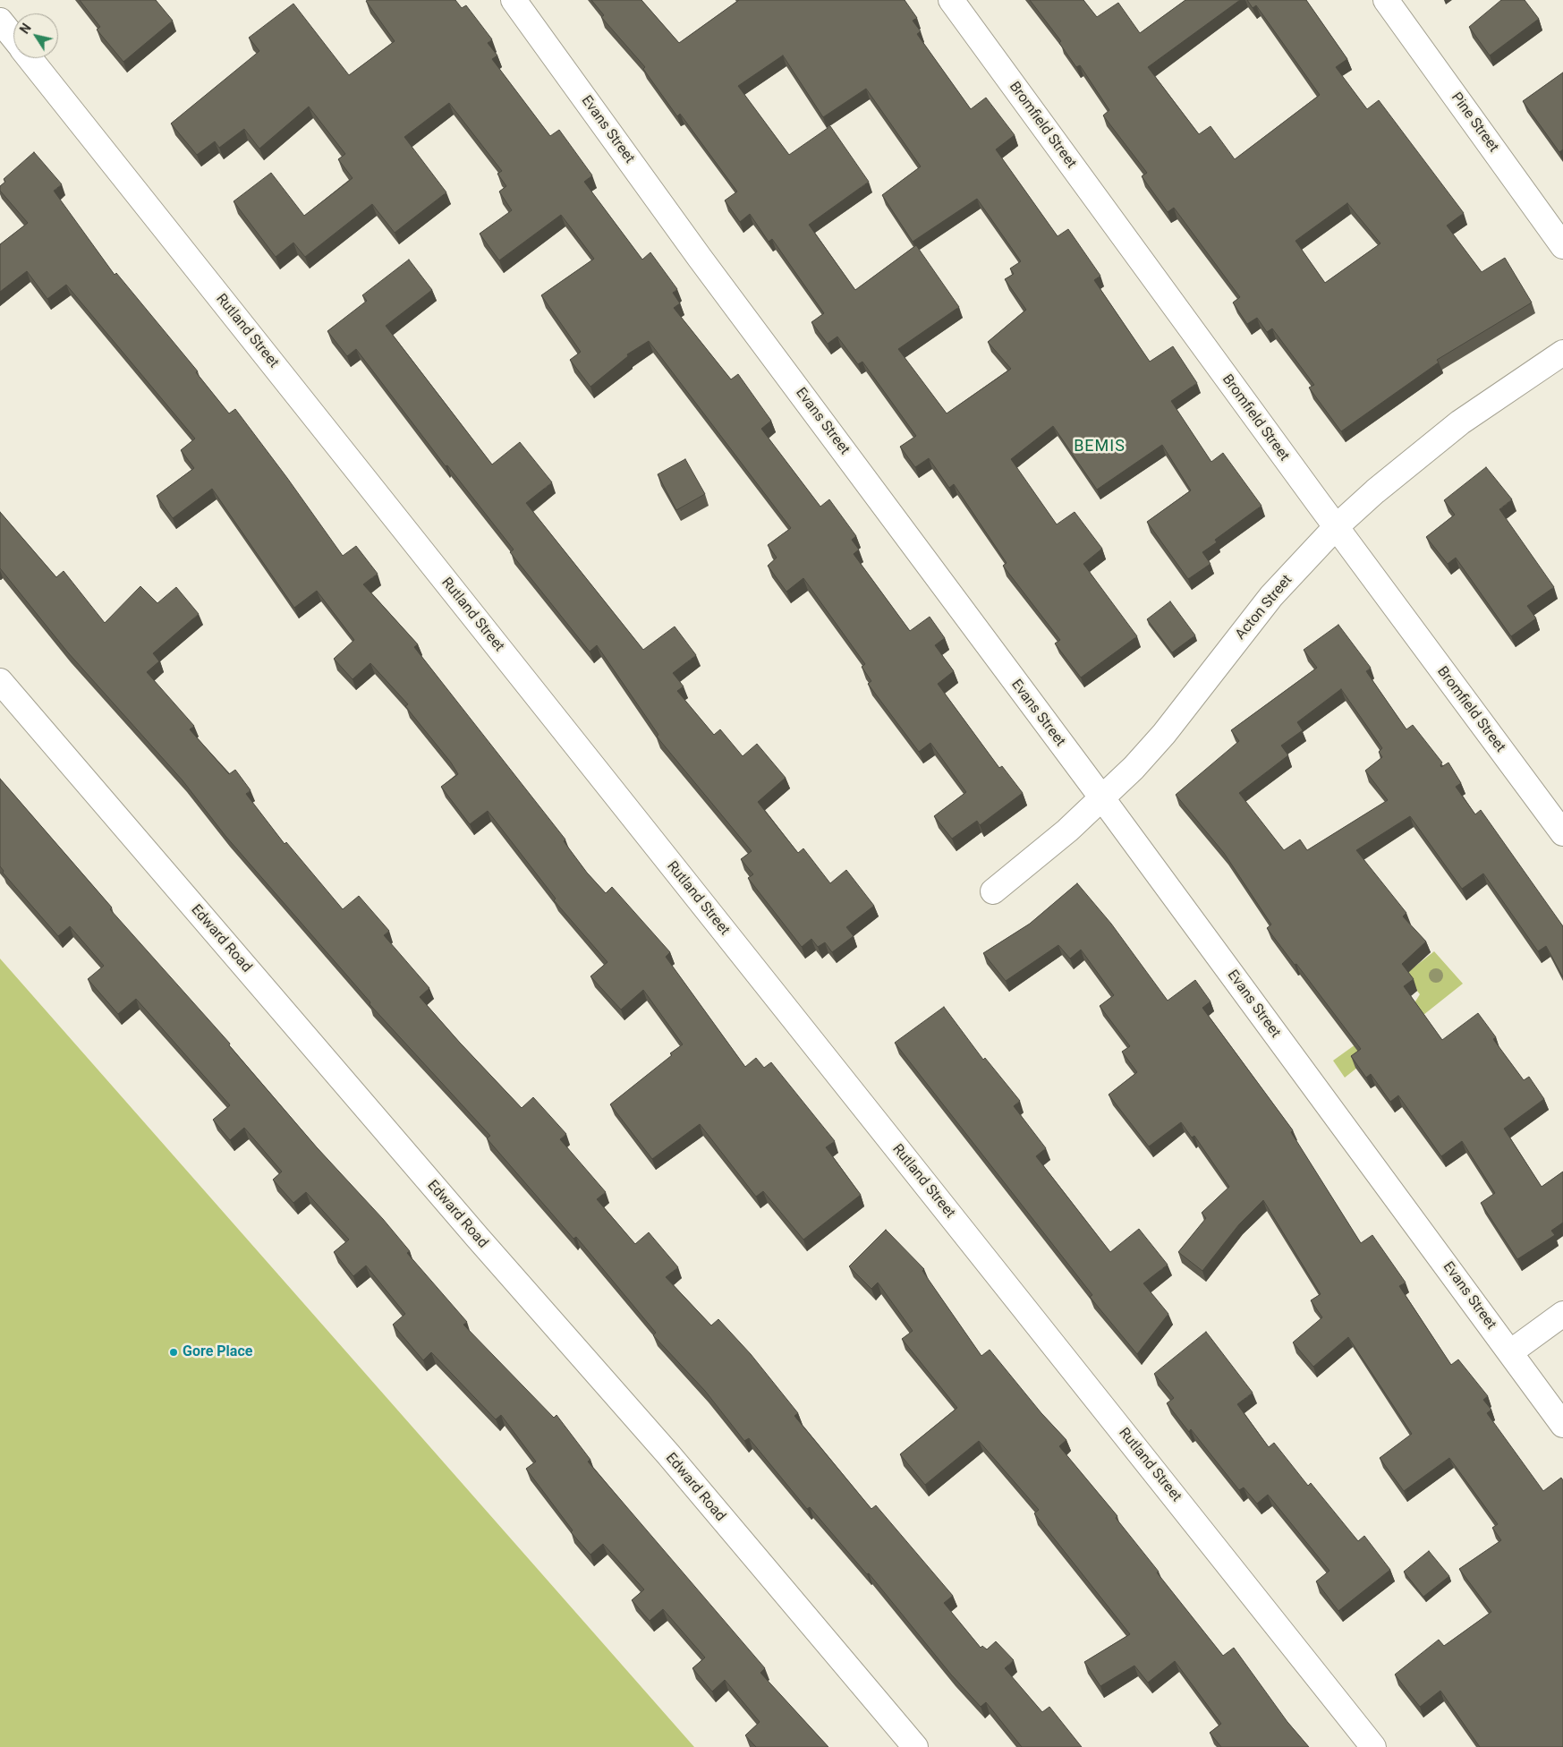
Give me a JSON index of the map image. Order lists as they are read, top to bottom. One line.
{"streets":{"street":["Pine Street","Bromfield Street","Evans Street","Rutland Street","Acton Street","Edward Road"]},"crossings":[["Bromfield Street","Acton Street"],["Evans Street","Acton Street"]],"districts":["BEMIS"],"places":["Gore Place"],"north":"top left"}
